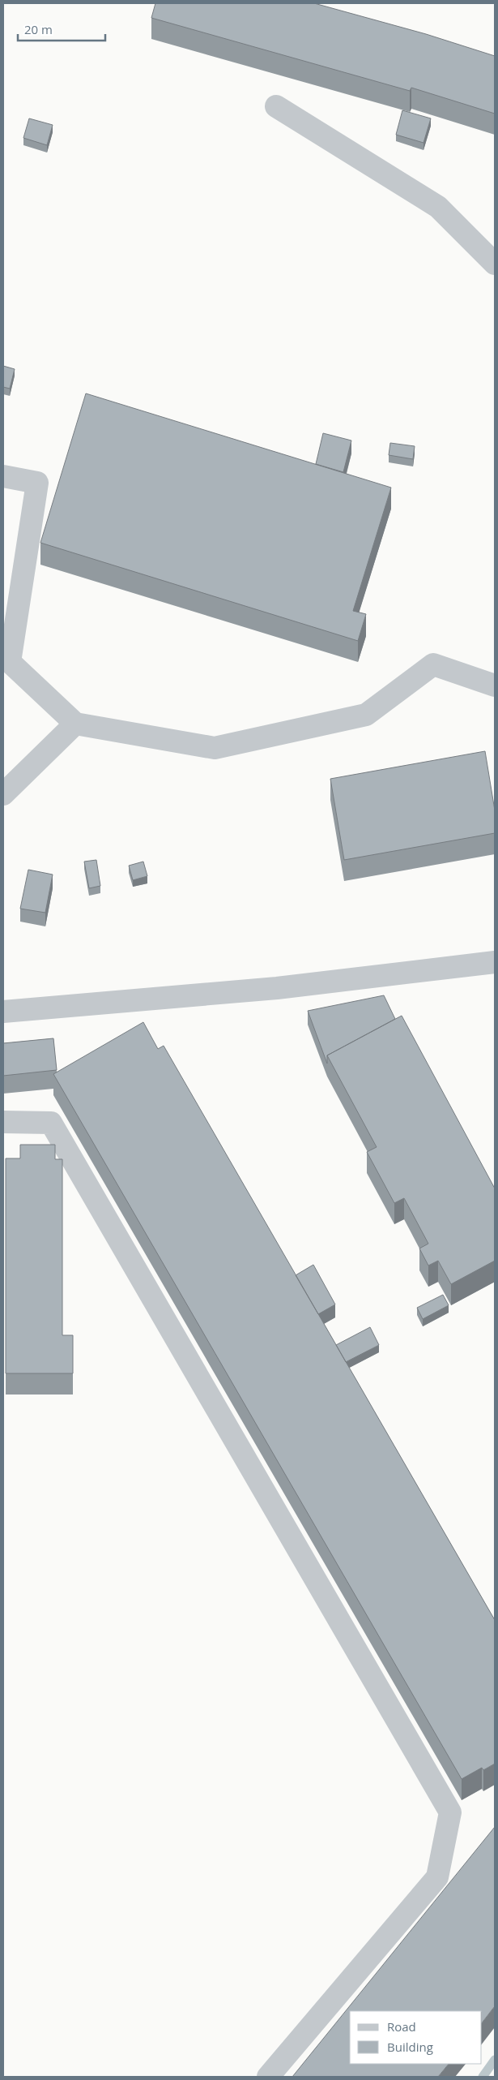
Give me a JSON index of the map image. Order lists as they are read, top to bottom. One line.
{"legend":["Road","Building"],"scale_bar":"20 m"}
